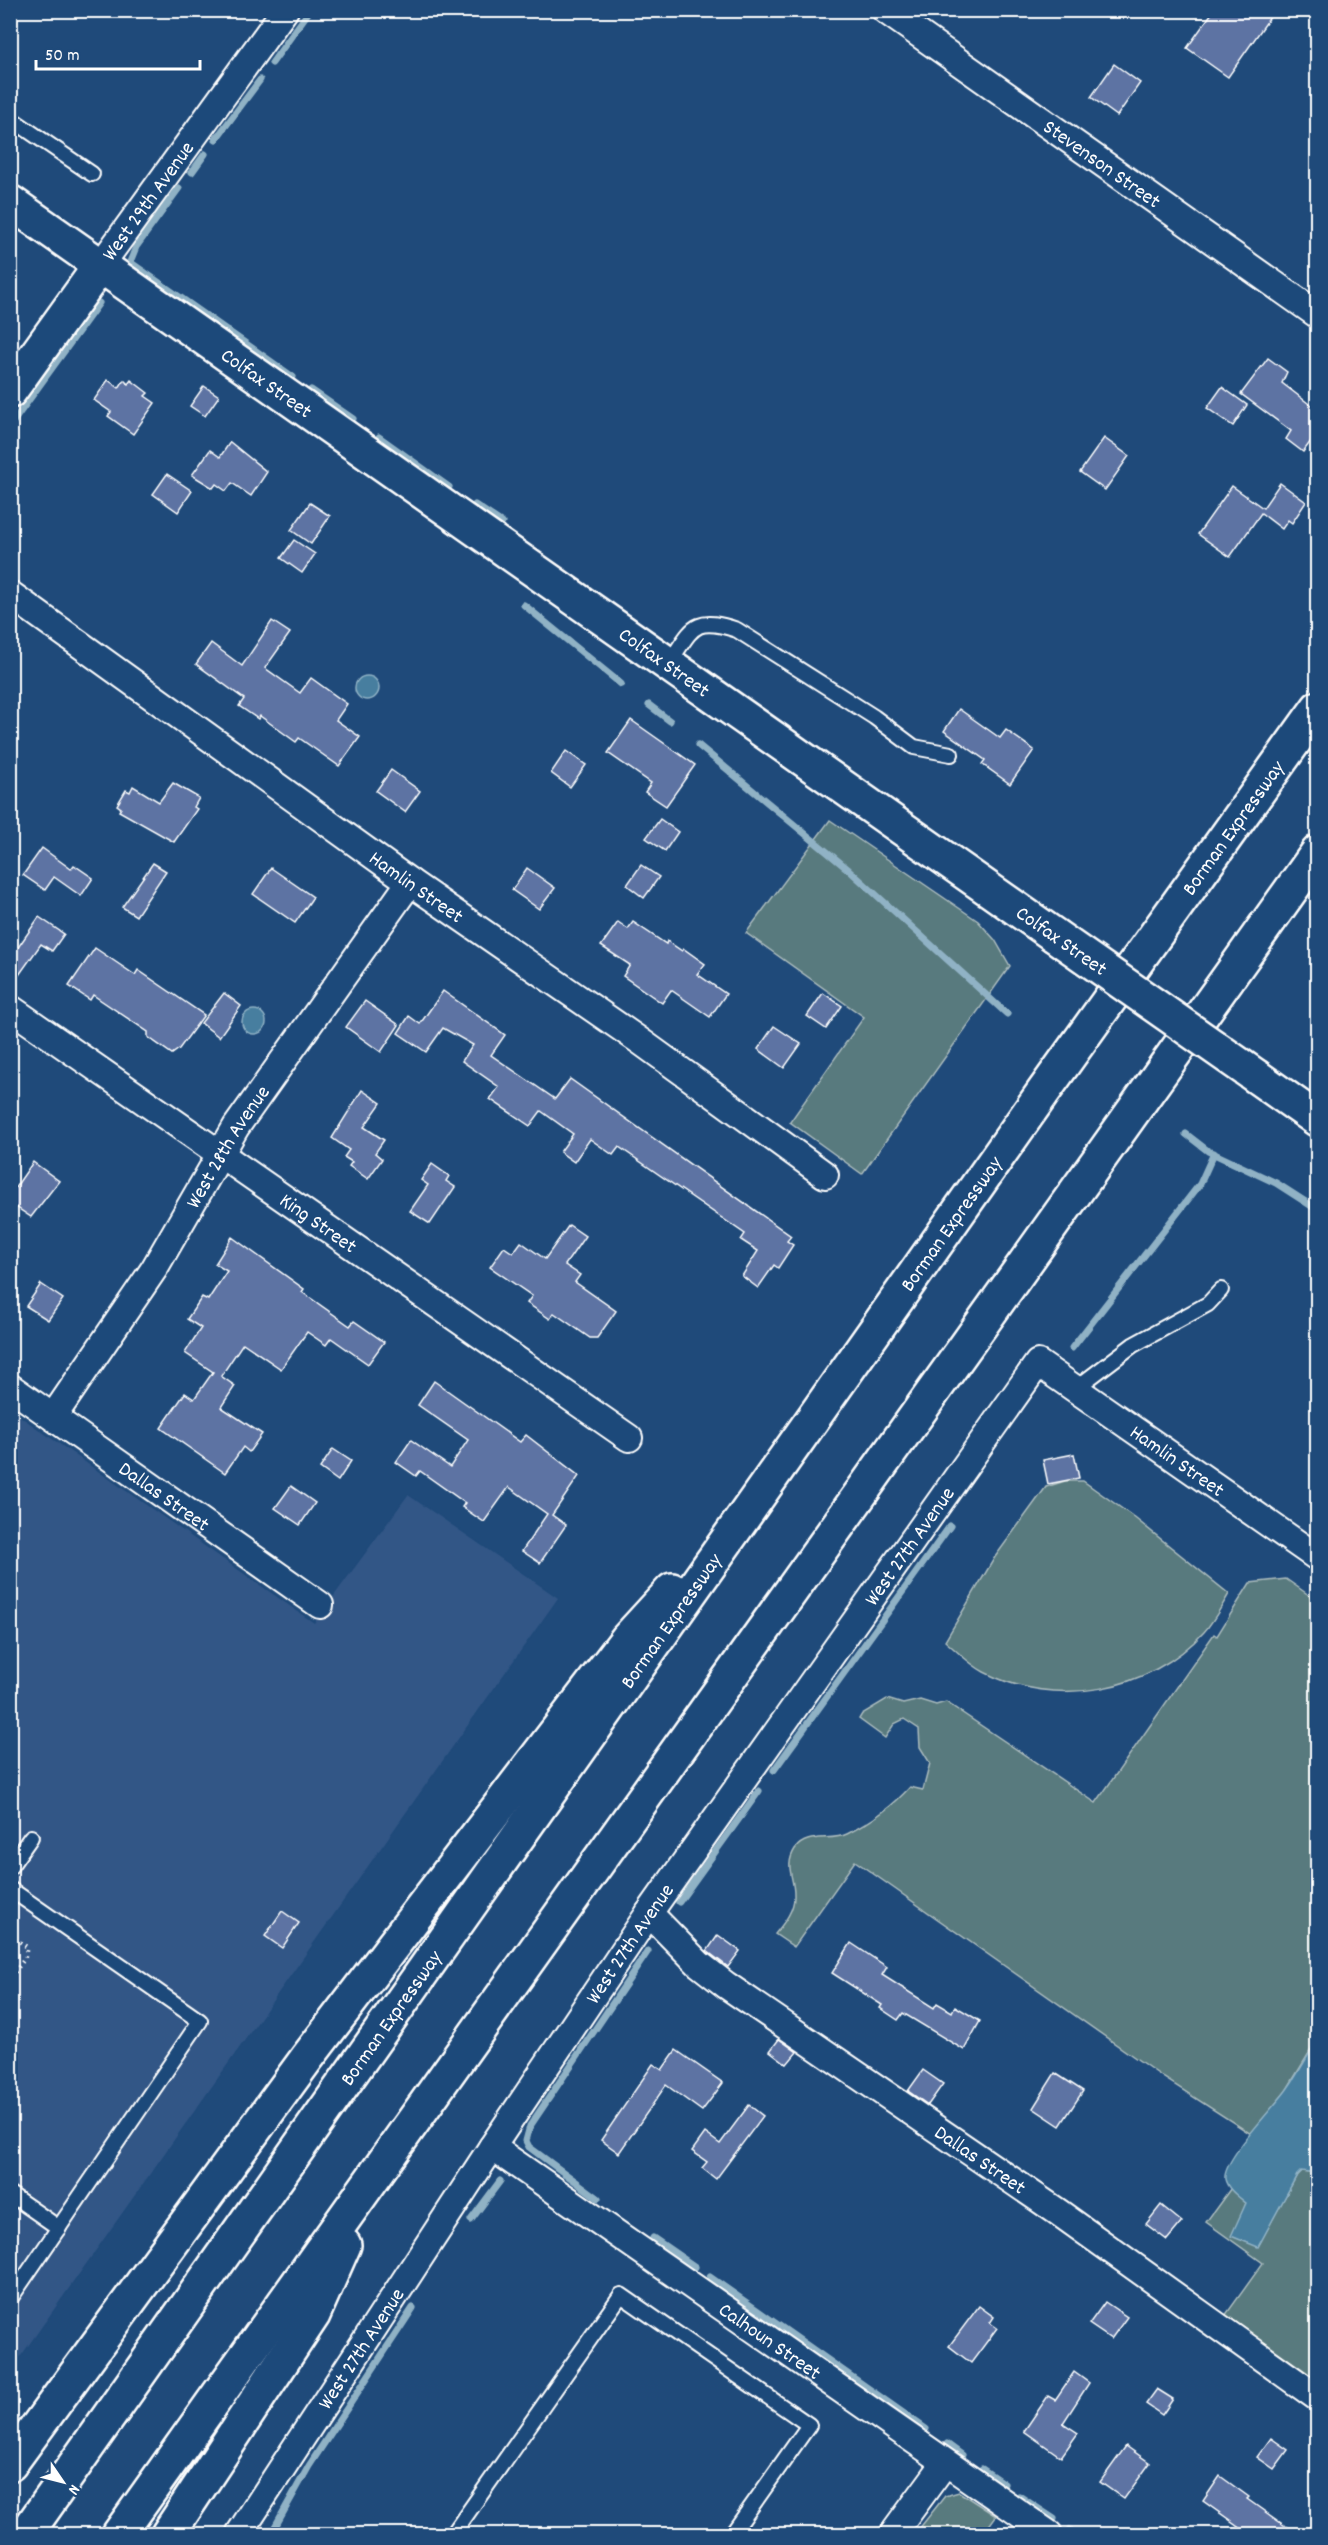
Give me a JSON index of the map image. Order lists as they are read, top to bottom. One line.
{"streets":{"main road":["West 29th Avenue","Colfax Street","Borman Expressway"],"street":["Stevenson Street","Hamlin Street","West 28th Avenue","King Street","Dallas Street","West 27th Avenue","Calhoun Street"]},"crossings":[["West 29th Avenue","Colfax Street"],["Hamlin Street","West 28th Avenue"],["Hamlin Street","West 27th Avenue"],["West 28th Avenue","King Street"],["West 28th Avenue","Dallas Street"],["Dallas Street","West 27th Avenue"],["West 27th Avenue","Calhoun Street"]],"scale_bar":"50 m","north":"bottom right"}
